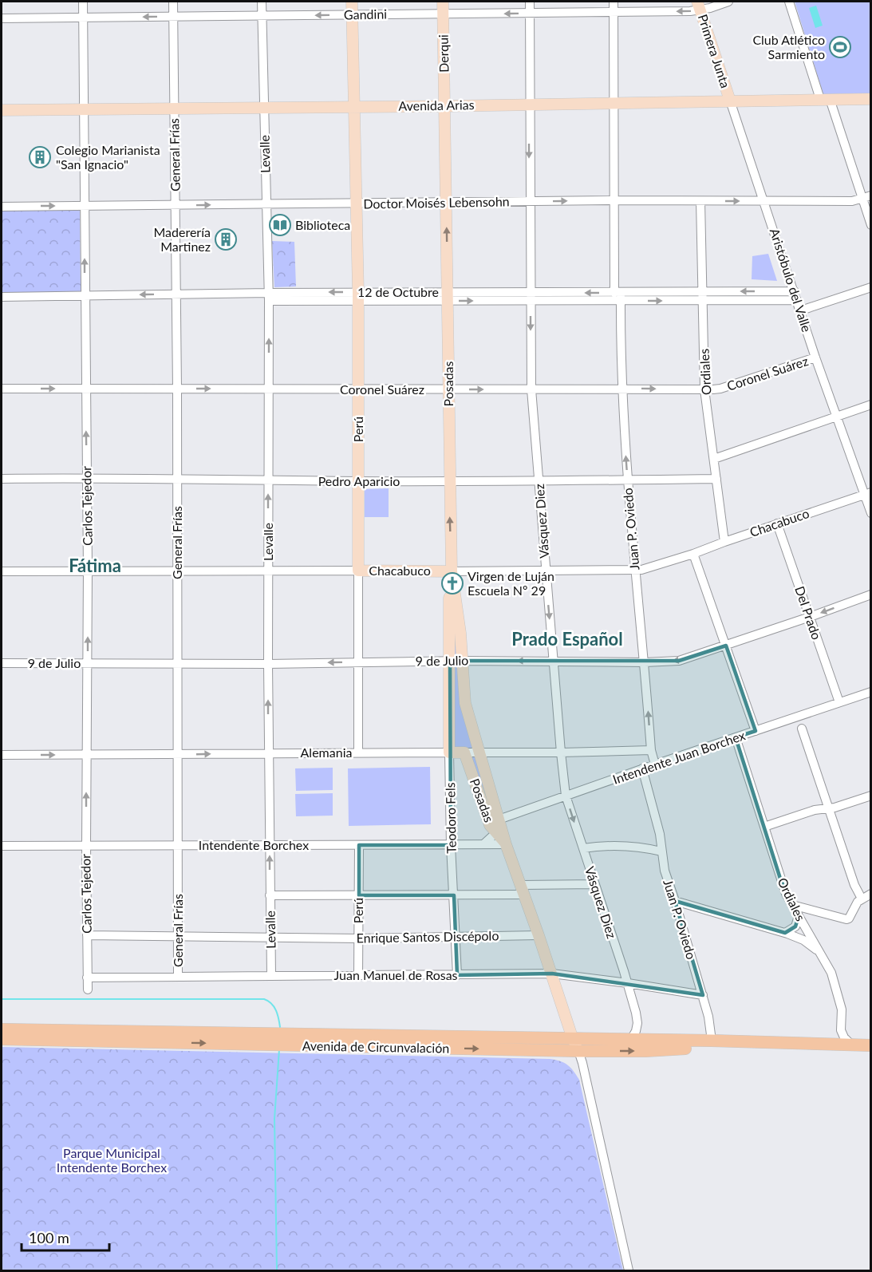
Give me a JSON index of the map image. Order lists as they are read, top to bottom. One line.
{"streets":{"highway":["Avenida de Circunvalación"],"main road":["Primera Junta","Derqui","Avenida Arias","Posadas","Perú","Chacabuco","Alemania","Teodoro Fels"],"street":["Gandini","Levalle","General Frías","Doctor Moisés Lebensohn","Aristóbulo del Valle","12 de Octubre","Ordiales","Coronel Suárez","Pedro Aparicio","Carlos Tejedor","Vásquez Diez","Juan P. Oviedo","Del Prado","9 de Julio","Intendente Juan Borchex","Intendente Borchex","Enrique Santos Discépolo","Juan Manuel de Rosas"]},"crossings":[["Gandini","Primera Junta"],["Gandini","Derqui"],["Gandini","Levalle"],["Gandini","General Frías"],["Gandini","Perú"],["Gandini","Carlos Tejedor"],["Gandini","Vásquez Diez"],["Gandini","Juan P. Oviedo"],["Primera Junta","Avenida Arias"],["Primera Junta","Aristóbulo del Valle"],["Derqui","Avenida Arias"],["Derqui","Posadas"],["Avenida Arias","Levalle"],["Avenida Arias","General Frías"],["Avenida Arias","Aristóbulo del Valle"],["Avenida Arias","Posadas"],["Avenida Arias","Perú"],["Avenida Arias","Carlos Tejedor"],["Avenida Arias","Vásquez Diez"],["Avenida Arias","Juan P. Oviedo"],["Levalle","Doctor Moisés Lebensohn"],["Levalle","12 de Octubre"],["Levalle","Coronel Suárez"],["Levalle","Pedro Aparicio"],["Levalle","Chacabuco"],["Levalle","9 de Julio"],["Levalle","Alemania"],["Levalle","Intendente Borchex"],["Levalle","Enrique Santos Discépolo"],["Levalle","Juan Manuel de Rosas"],["General Frías","Doctor Moisés Lebensohn"],["General Frías","12 de Octubre"],["General Frías","Coronel Suárez"],["General Frías","Pedro Aparicio"],["General Frías","Chacabuco"],["General Frías","9 de Julio"],["General Frías","Alemania"],["General Frías","Intendente Borchex"],["General Frías","Enrique Santos Discépolo"],["General Frías","Juan Manuel de Rosas"],["Doctor Moisés Lebensohn","Aristóbulo del Valle"],["Doctor Moisés Lebensohn","Ordiales"],["Doctor Moisés Lebensohn","Posadas"],["Doctor Moisés Lebensohn","Perú"],["Doctor Moisés Lebensohn","Carlos Tejedor"],["Doctor Moisés Lebensohn","Vásquez Diez"],["Doctor Moisés Lebensohn","Juan P. Oviedo"],["Aristóbulo del Valle","12 de Octubre"],["Aristóbulo del Valle","Coronel Suárez"],["Aristóbulo del Valle","Chacabuco"],["12 de Octubre","Ordiales"],["12 de Octubre","Posadas"],["12 de Octubre","Perú"],["12 de Octubre","Carlos Tejedor"],["12 de Octubre","Vásquez Diez"],["12 de Octubre","Juan P. Oviedo"],["Ordiales","Coronel Suárez"],["Ordiales","Pedro Aparicio"],["Ordiales","Chacabuco"],["Ordiales","Intendente Juan Borchex"],["Coronel Suárez","Posadas"],["Coronel Suárez","Perú"],["Coronel Suárez","Carlos Tejedor"],["Coronel Suárez","Vásquez Diez"],["Coronel Suárez","Juan P. Oviedo"],["Posadas","Pedro Aparicio"],["Posadas","Chacabuco"],["Posadas","9 de Julio"],["Posadas","Alemania"],["Posadas","Intendente Juan Borchex"],["Posadas","Teodoro Fels"],["Posadas","Intendente Borchex"],["Posadas","Enrique Santos Discépolo"],["Posadas","Juan Manuel de Rosas"],["Posadas","Avenida de Circunvalación"],["Perú","Pedro Aparicio"],["Perú","Chacabuco"],["Perú","9 de Julio"],["Perú","Alemania"],["Perú","Intendente Borchex"],["Perú","Enrique Santos Discépolo"],["Perú","Juan Manuel de Rosas"],["Pedro Aparicio","Carlos Tejedor"],["Pedro Aparicio","Vásquez Diez"],["Pedro Aparicio","Juan P. Oviedo"],["Carlos Tejedor","Chacabuco"],["Carlos Tejedor","9 de Julio"],["Carlos Tejedor","Alemania"],["Carlos Tejedor","Intendente Borchex"],["Carlos Tejedor","Enrique Santos Discépolo"],["Carlos Tejedor","Juan Manuel de Rosas"],["Vásquez Diez","Chacabuco"],["Vásquez Diez","9 de Julio"],["Vásquez Diez","Alemania"],["Vásquez Diez","Intendente Juan Borchex"],["Vásquez Diez","Juan Manuel de Rosas"],["Vásquez Diez","Avenida de Circunvalación"],["Chacabuco","Juan P. Oviedo"],["Chacabuco","Del Prado"],["Juan P. Oviedo","9 de Julio"],["Juan P. Oviedo","Alemania"],["Juan P. Oviedo","Intendente Juan Borchex"],["Juan P. Oviedo","Juan Manuel de Rosas"],["Juan P. Oviedo","Avenida de Circunvalación"],["Del Prado","9 de Julio"],["Del Prado","Intendente Juan Borchex"],["9 de Julio","Teodoro Fels"],["Alemania","Teodoro Fels"],["Teodoro Fels","Intendente Borchex"],["Teodoro Fels","Enrique Santos Discépolo"],["Teodoro Fels","Juan Manuel de Rosas"]],"one_way":["Gandini","Doctor Moisés Lebensohn","Coronel Suárez","Carlos Tejedor","9 de Julio"],"districts":["Fátima","Prado Español"],"parks":["Parque Municipal Intendente Borchex"],"places":{"sports":["Club Atlético Sarmiento"],"building":["Colegio Marianista \"San Ignacio\"","Maderería Martinez"],"library":["Biblioteca"],"church":["Virgen de Luján Escuela Nº 29"]},"scale_bar":"100 m"}
